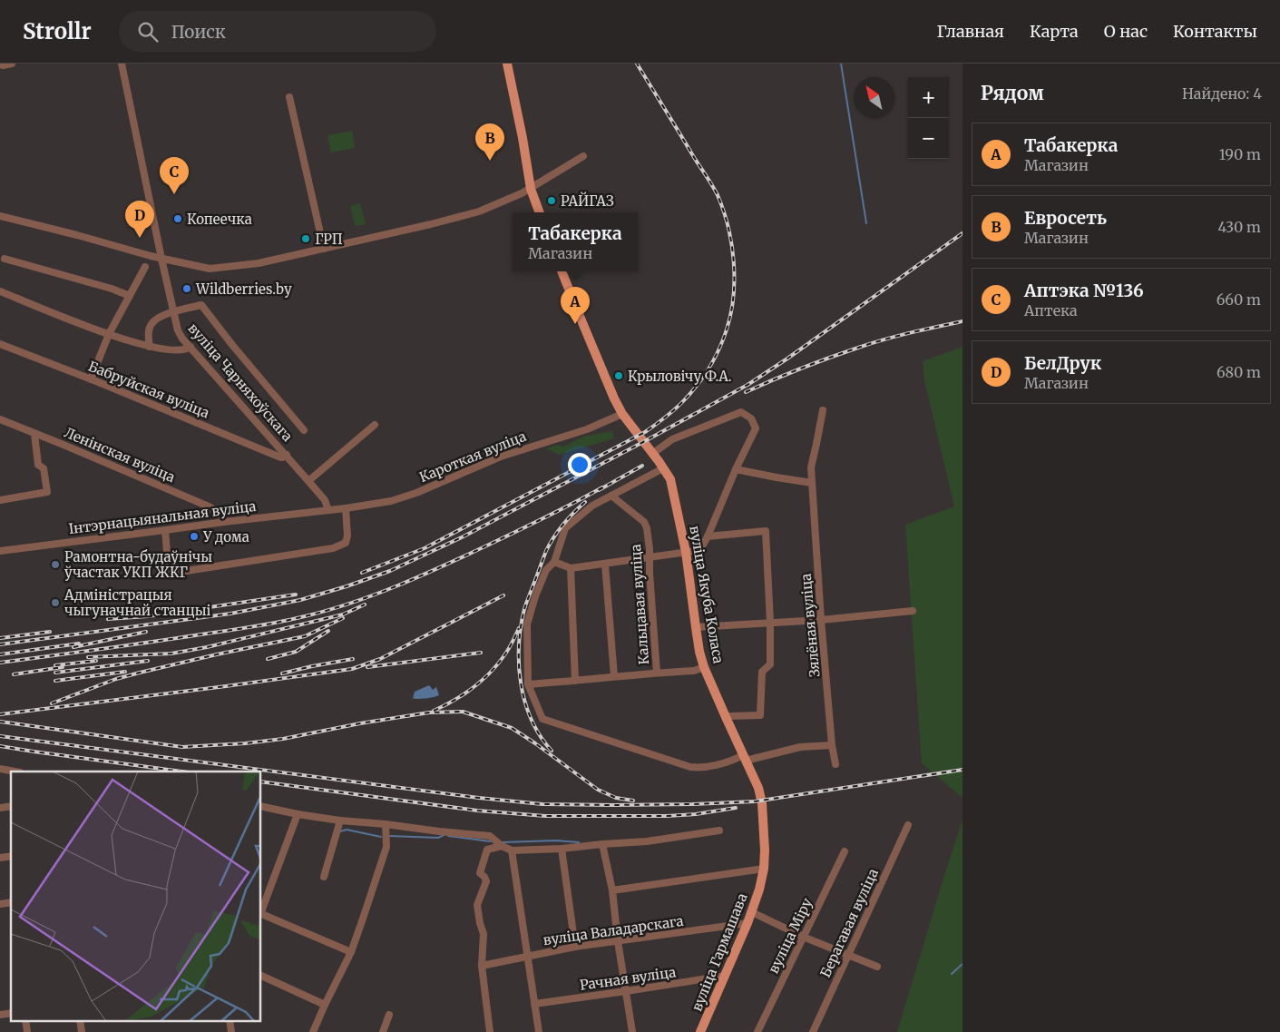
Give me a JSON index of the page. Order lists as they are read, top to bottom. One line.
{"streets":{"main road":["вуліца Якуба Коласа","вуліца Гармашава"],"street":["вуліца Чарняхоўскага","Бабруйская вуліца","Ленінская вуліца","Кароткая вуліца","Інтэрнацыянальная вуліца","Кальцавая вуліца","Зялёная вуліца","Берагавая вуліца","вуліца Валадарскага","вуліца Міру","Рачная вуліца"]},"crossings":[["вуліца Чарняхоўскага","Бабруйская вуліца"],["вуліца Чарняхоўскага","Кароткая вуліца"],["вуліца Чарняхоўскага","Інтэрнацыянальная вуліца"],["Ленінская вуліца","Інтэрнацыянальная вуліца"],["Кароткая вуліца","Інтэрнацыянальная вуліца"],["Кароткая вуліца","вуліца Якуба Коласа"],["вуліца Якуба Коласа","вуліца Гармашава"],["вуліца Валадарскага","вуліца Гармашава"],["вуліца Гармашава","Рачная вуліца"]],"places":["РАЙГАЗ","Копеечка","ГРП","Wildberries.by","Крыловічу Ф.А.","У дома","Рамонтна-будаўнічы ўчастак УКП ЖКГ","Адміністрацыя чыгуначнай станцыі"],"north":"top left","page":{"header":"Strollr","search":"Поиск","nav":["Главная","Карта","О нас","Контакты"],"heading":["Рядом","Найдено: 4"],"map_buttons":["+","−"],"list":[{"mark":"A","name":"Табакерка","note":"Магазин","value":"190 m"},{"mark":"B","name":"Евросеть","note":"Магазин","value":"430 m"},{"mark":"C","name":"Аптэка №136","note":"Аптека","value":"660 m"},{"mark":"D","name":"БелДрук","note":"Магазин","value":"680 m"}],"pins":["B","C","D","A"],"popup":["Табакерка","Магазин"]}}
